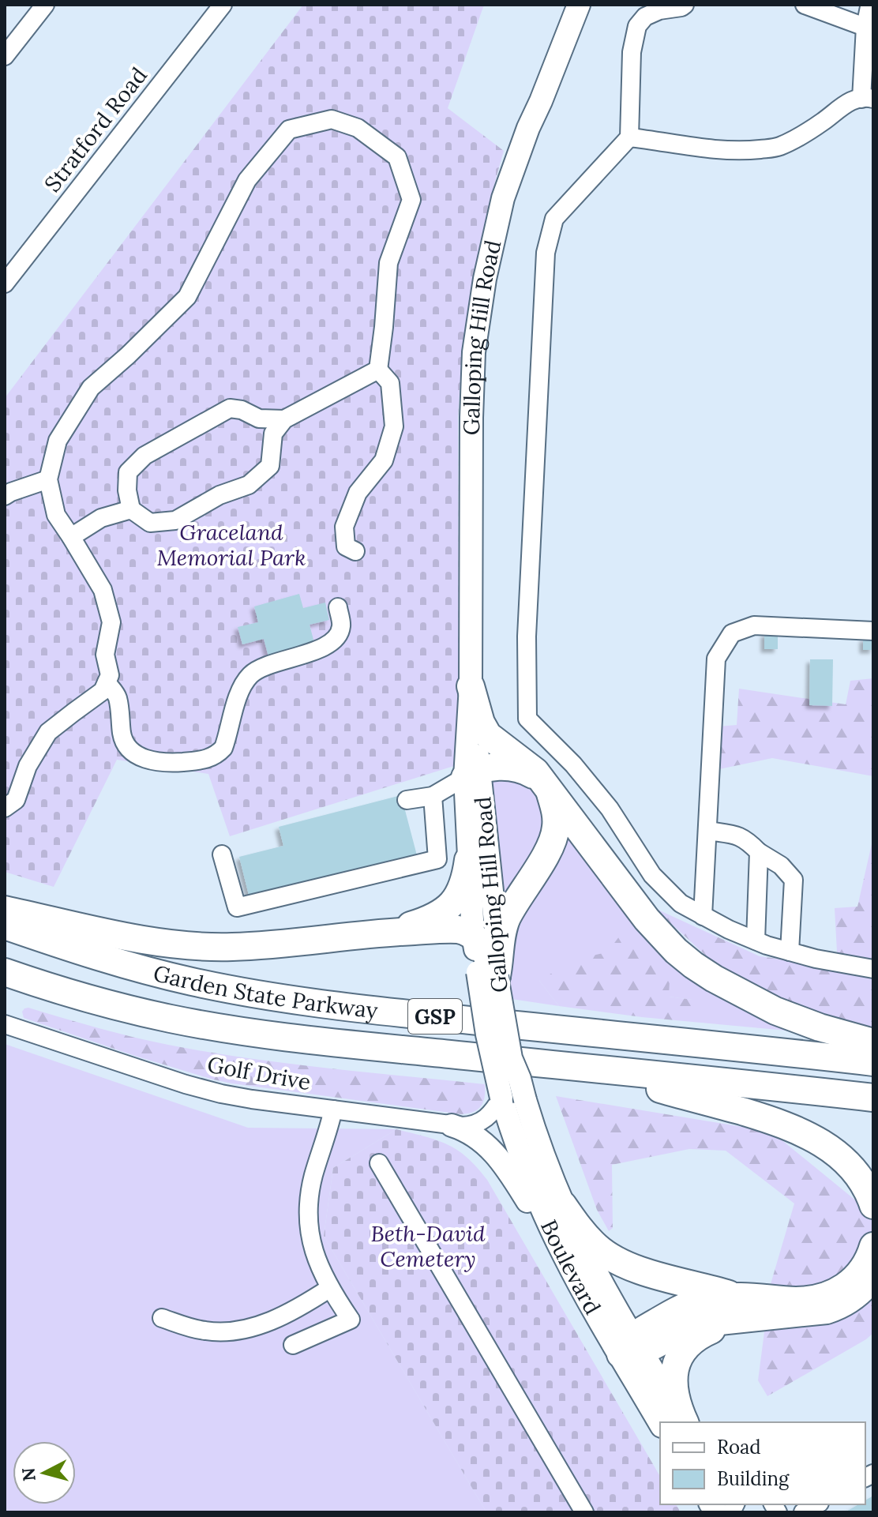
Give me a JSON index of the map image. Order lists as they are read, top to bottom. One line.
{"streets":{"highway":["Garden State Parkway","GSP"],"main road":["Galloping Hill Road","Boulevard"],"street":["Stratford Road","Golf Drive"]},"crossings":[["Galloping Hill Road","Golf Drive"],["Galloping Hill Road","Boulevard"],["Golf Drive","Boulevard"]],"parks":["Graceland Memorial Park","Beth-David Cemetery"],"legend":["Road","Building"],"north":"left"}
